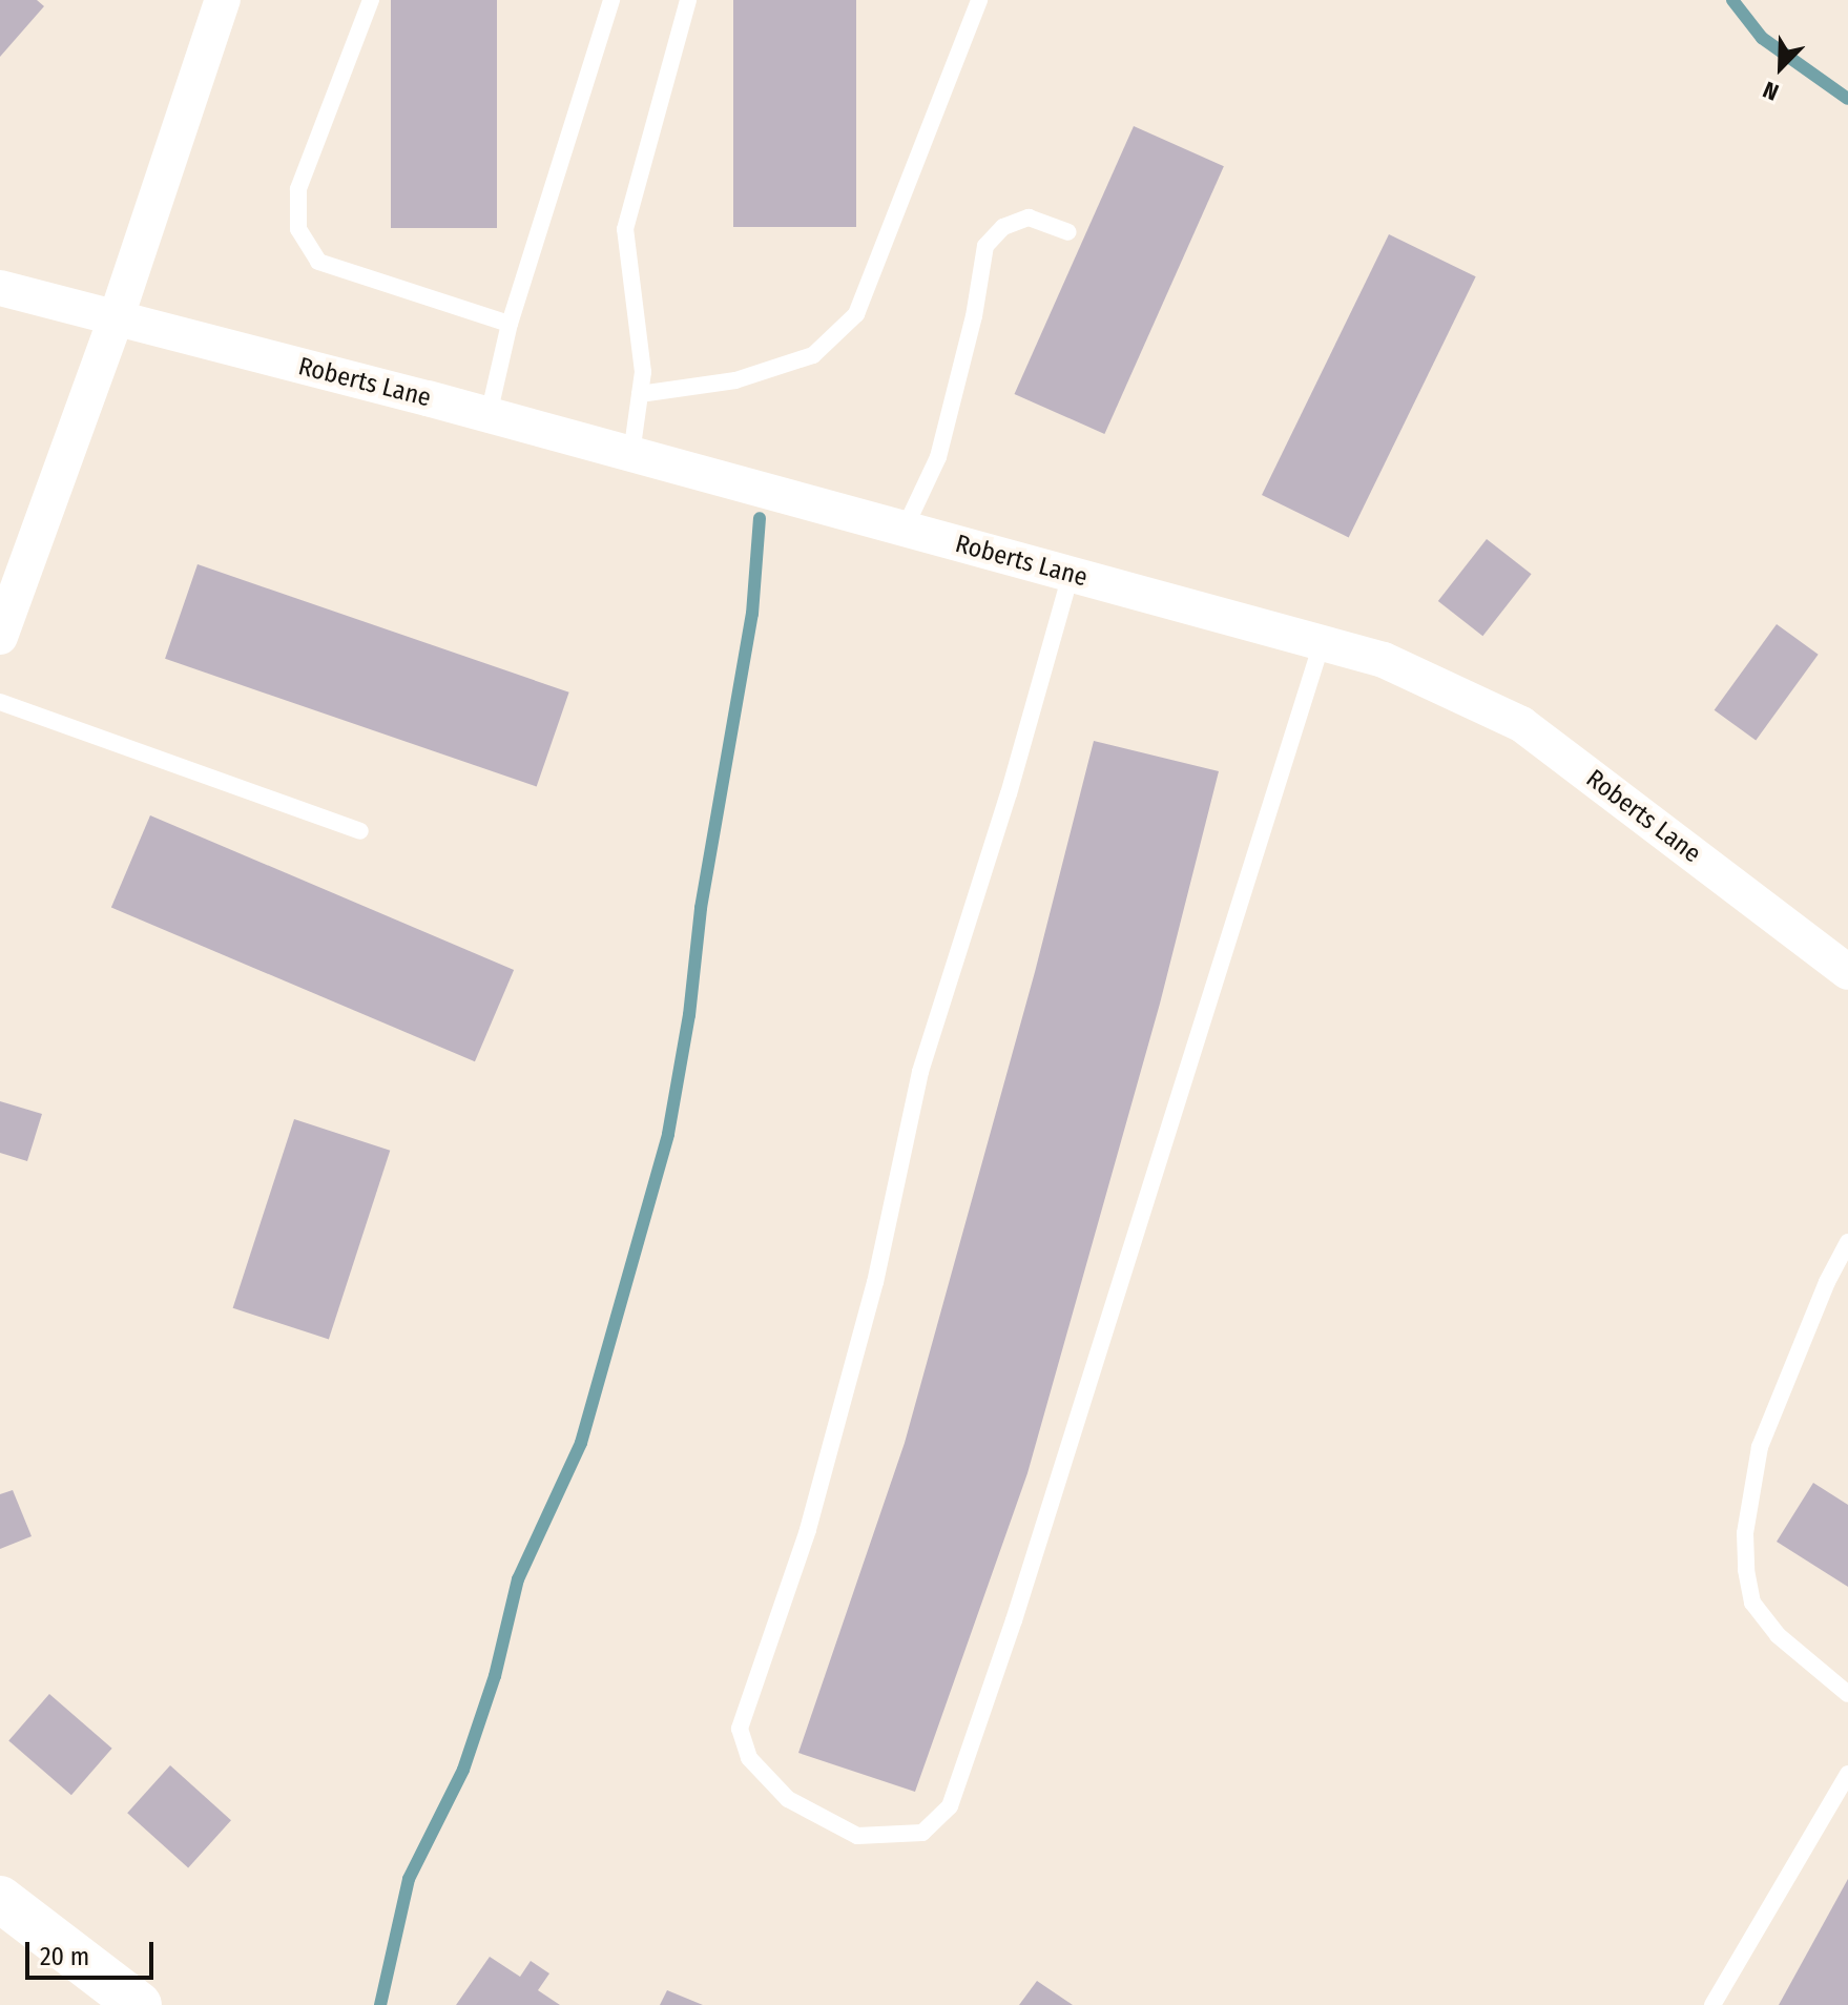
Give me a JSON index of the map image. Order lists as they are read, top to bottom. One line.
{"streets":{"street":["Roberts Lane"]},"scale_bar":"20 m","north":"bottom left"}
